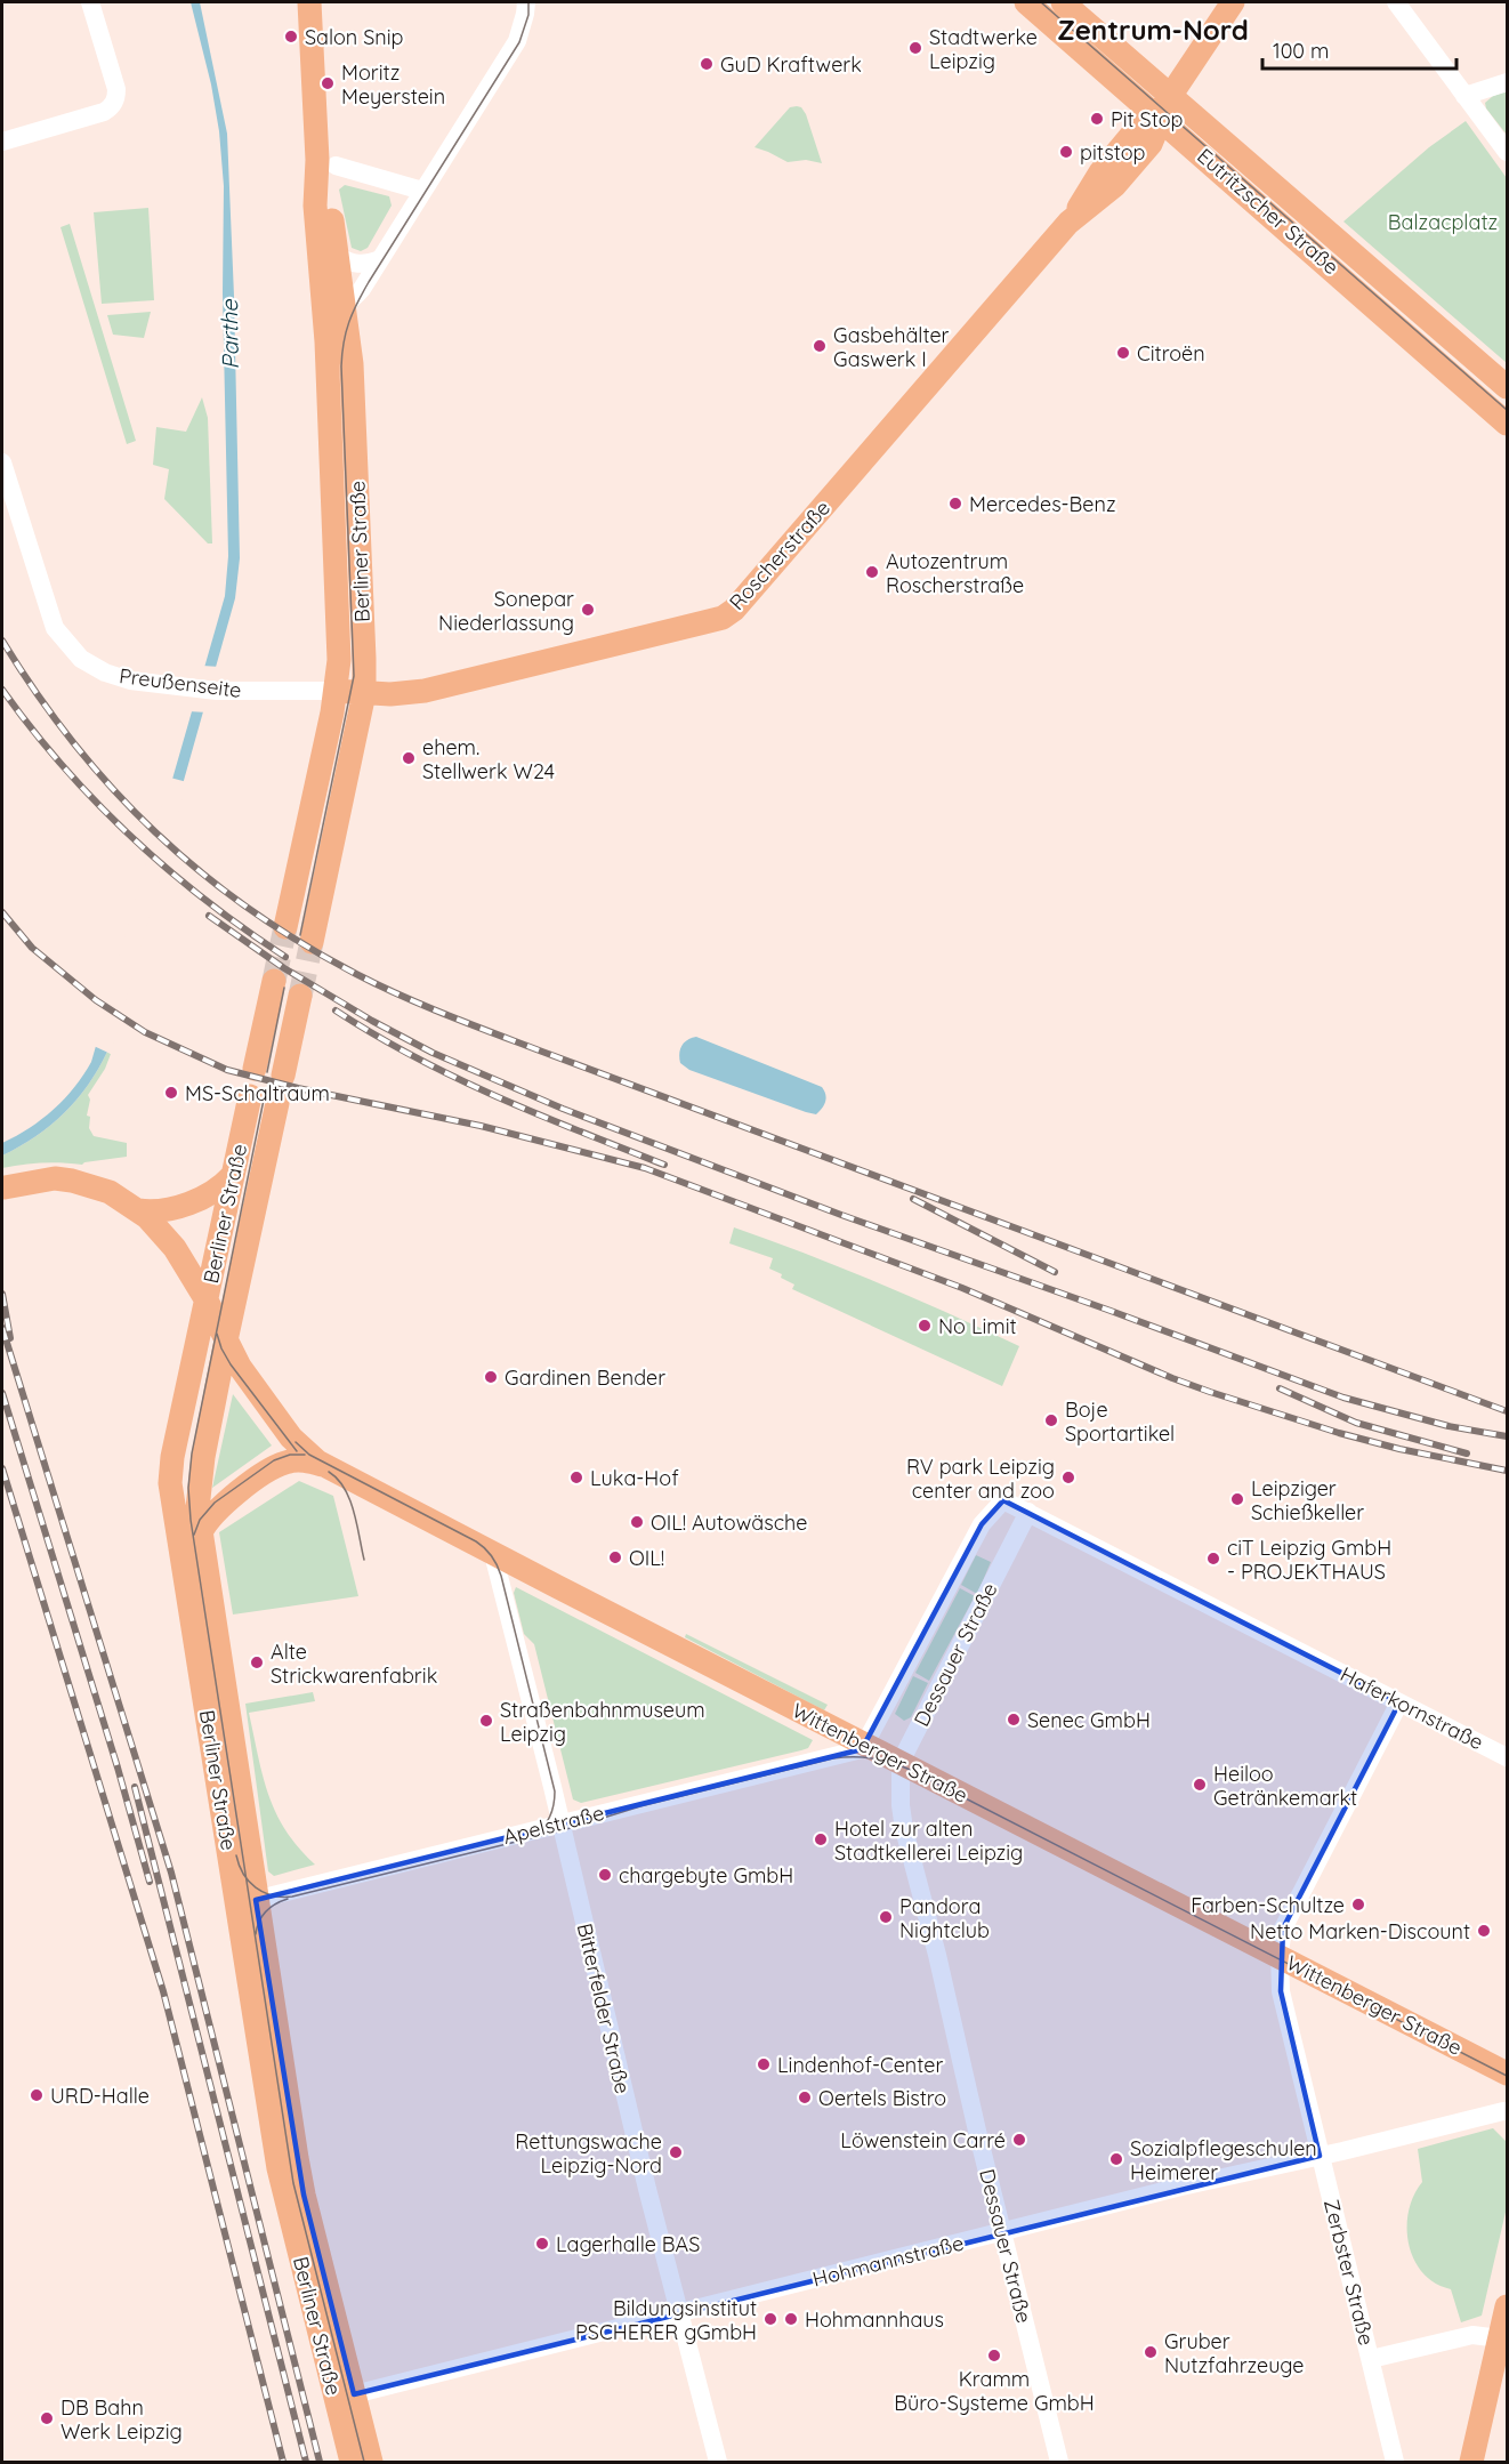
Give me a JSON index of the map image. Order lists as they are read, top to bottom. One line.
{"streets":{"main road":["Eutritzscher Straße","Berliner Straße","Roscherstraße","Wittenberger Straße"],"street":["Preußenseite","Dessauer Straße","Haferkornstraße","Apelstraße","Bitterfelder Straße","Hohmannstraße","Zerbster Straße"]},"crossings":[["Eutritzscher Straße","Roscherstraße"],["Berliner Straße","Roscherstraße"],["Berliner Straße","Preußenseite"],["Berliner Straße","Wittenberger Straße"],["Berliner Straße","Apelstraße"],["Berliner Straße","Hohmannstraße"],["Roscherstraße","Preußenseite"],["Dessauer Straße","Haferkornstraße"],["Dessauer Straße","Wittenberger Straße"],["Dessauer Straße","Apelstraße"],["Dessauer Straße","Hohmannstraße"],["Haferkornstraße","Zerbster Straße"],["Wittenberger Straße","Apelstraße"],["Wittenberger Straße","Bitterfelder Straße"],["Wittenberger Straße","Zerbster Straße"],["Apelstraße","Bitterfelder Straße"],["Bitterfelder Straße","Hohmannstraße"],["Hohmannstraße","Zerbster Straße"]],"districts":["Zentrum-Nord"],"water":["Parthe"],"parks":["Balzacplatz"],"places":["Salon Snip","Stadtwerke Leipzig","GuD Kraftwerk","Moritz Meyerstein","Pit Stop","pitstop","Gasbehälter Gaswerk I","Citroën","Mercedes-Benz","Autozentrum Roscherstraße","Sonepar Niederlassung","ehem. Stellwerk W24","MS-Schaltraum","No Limit","Gardinen Bender","Boje Sportartikel","Luka-Hof","RV park Leipzig center and zoo","Leipziger Schießkeller","OIL! Autowäsche","OIL!","ciT Leipzig GmbH - PROJEKTHAUS","Alte Strickwarenfabrik","Senec GmbH","Straßenbahnmuseum Leipzig","Heiloo Getränkemarkt","Hotel zur alten Stadtkellerei Leipzig","chargebyte GmbH","Farben-Schultze","Pandora Nightclub","Netto Marken-Discount","Lindenhof-Center","URD-Halle","Oertels Bistro","Löwenstein Carré","Rettungswache Leipzig-Nord","Sozialpflegeschulen Heimerer","Lagerhalle BAS","Bildungsinstitut PSCHERER gGmbH","Hohmannhaus","Gruber Nutzfahrzeuge","Kramm Büro-Systeme GmbH","DB Bahn Werk Leipzig"],"scale_bar":"100 m"}
